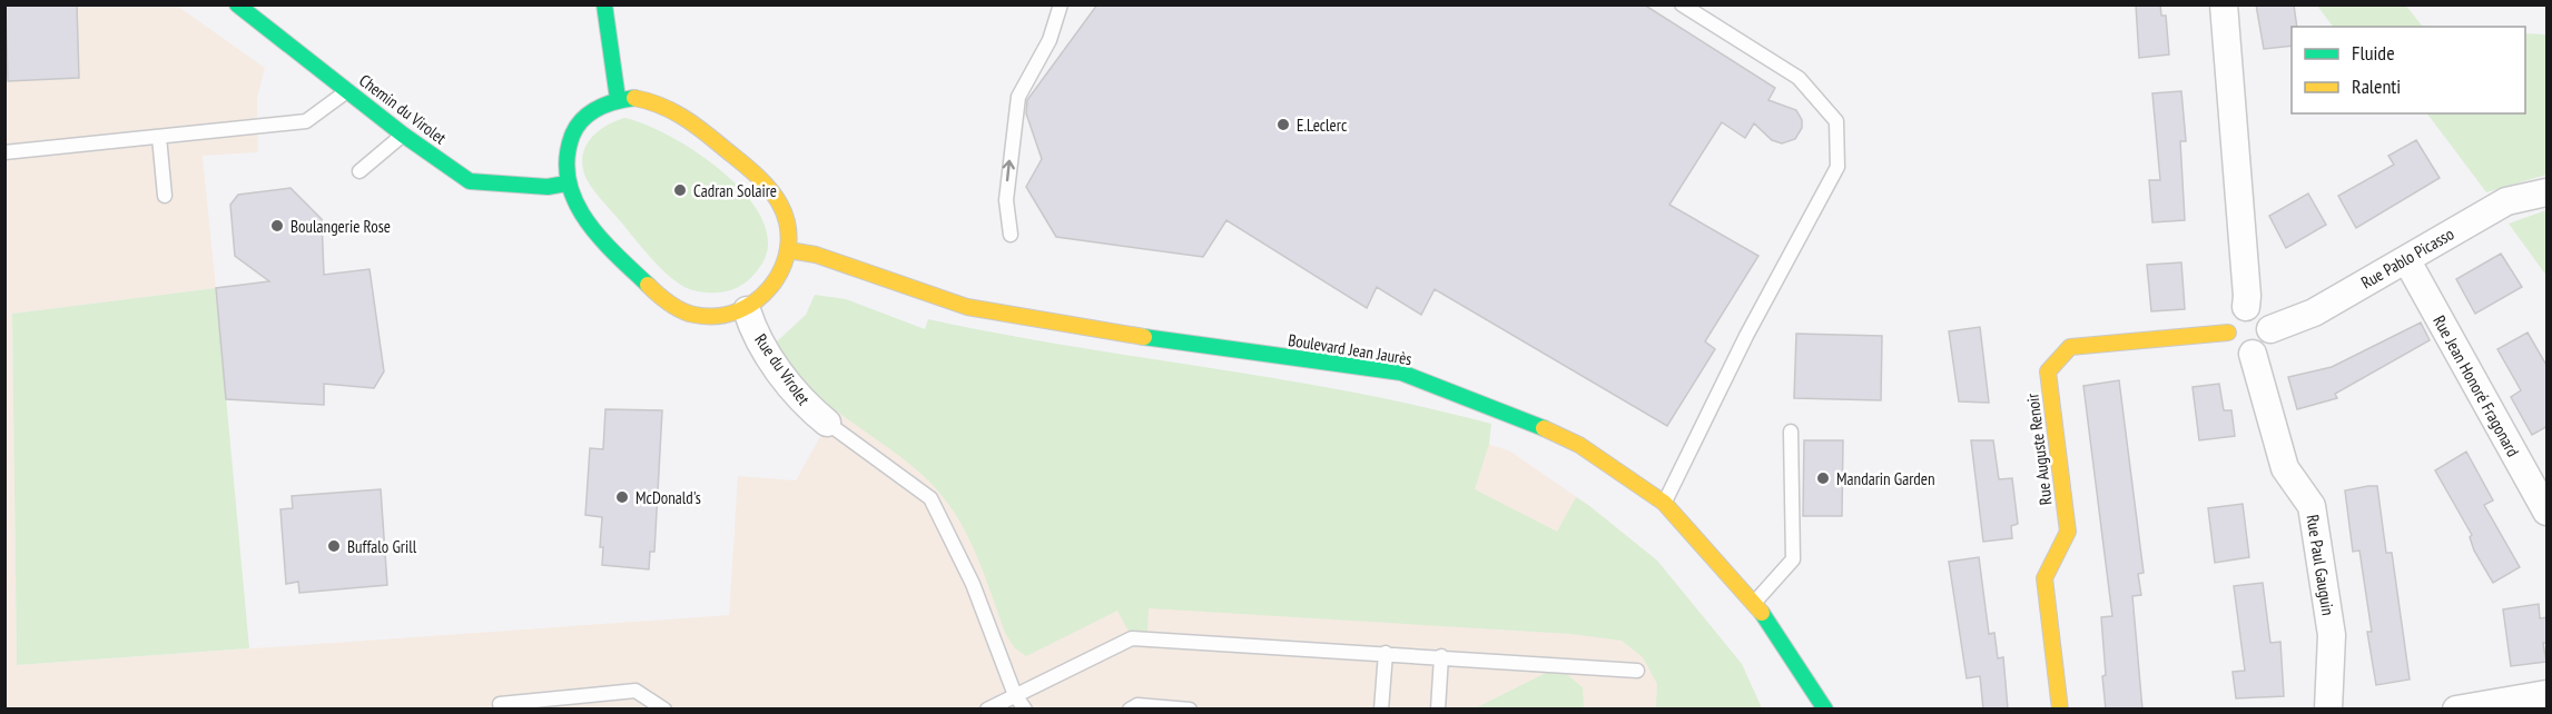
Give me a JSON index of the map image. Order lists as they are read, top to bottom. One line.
{"streets":{"main road":["Chemin du Virolet","Boulevard Jean Jaurès","Rue Auguste Renoir"],"street":["Rue Pablo Picasso","Rue du Virolet","Rue Jean Honoré Fragonard","Rue Paul Gauguin"]},"crossings":[["Chemin du Virolet","Boulevard Jean Jaurès"],["Chemin du Virolet","Rue du Virolet"],["Rue Pablo Picasso","Rue Jean Honoré Fragonard"],["Rue Pablo Picasso","Rue Auguste Renoir"],["Rue Pablo Picasso","Rue Paul Gauguin"],["Boulevard Jean Jaurès","Rue du Virolet"],["Rue Auguste Renoir","Rue Paul Gauguin"]],"places":["E.Leclerc","Cadran Solaire","Boulangerie Rose","Mandarin Garden","McDonald's","Buffalo Grill"],"legend":["Fluide","Ralenti"]}
